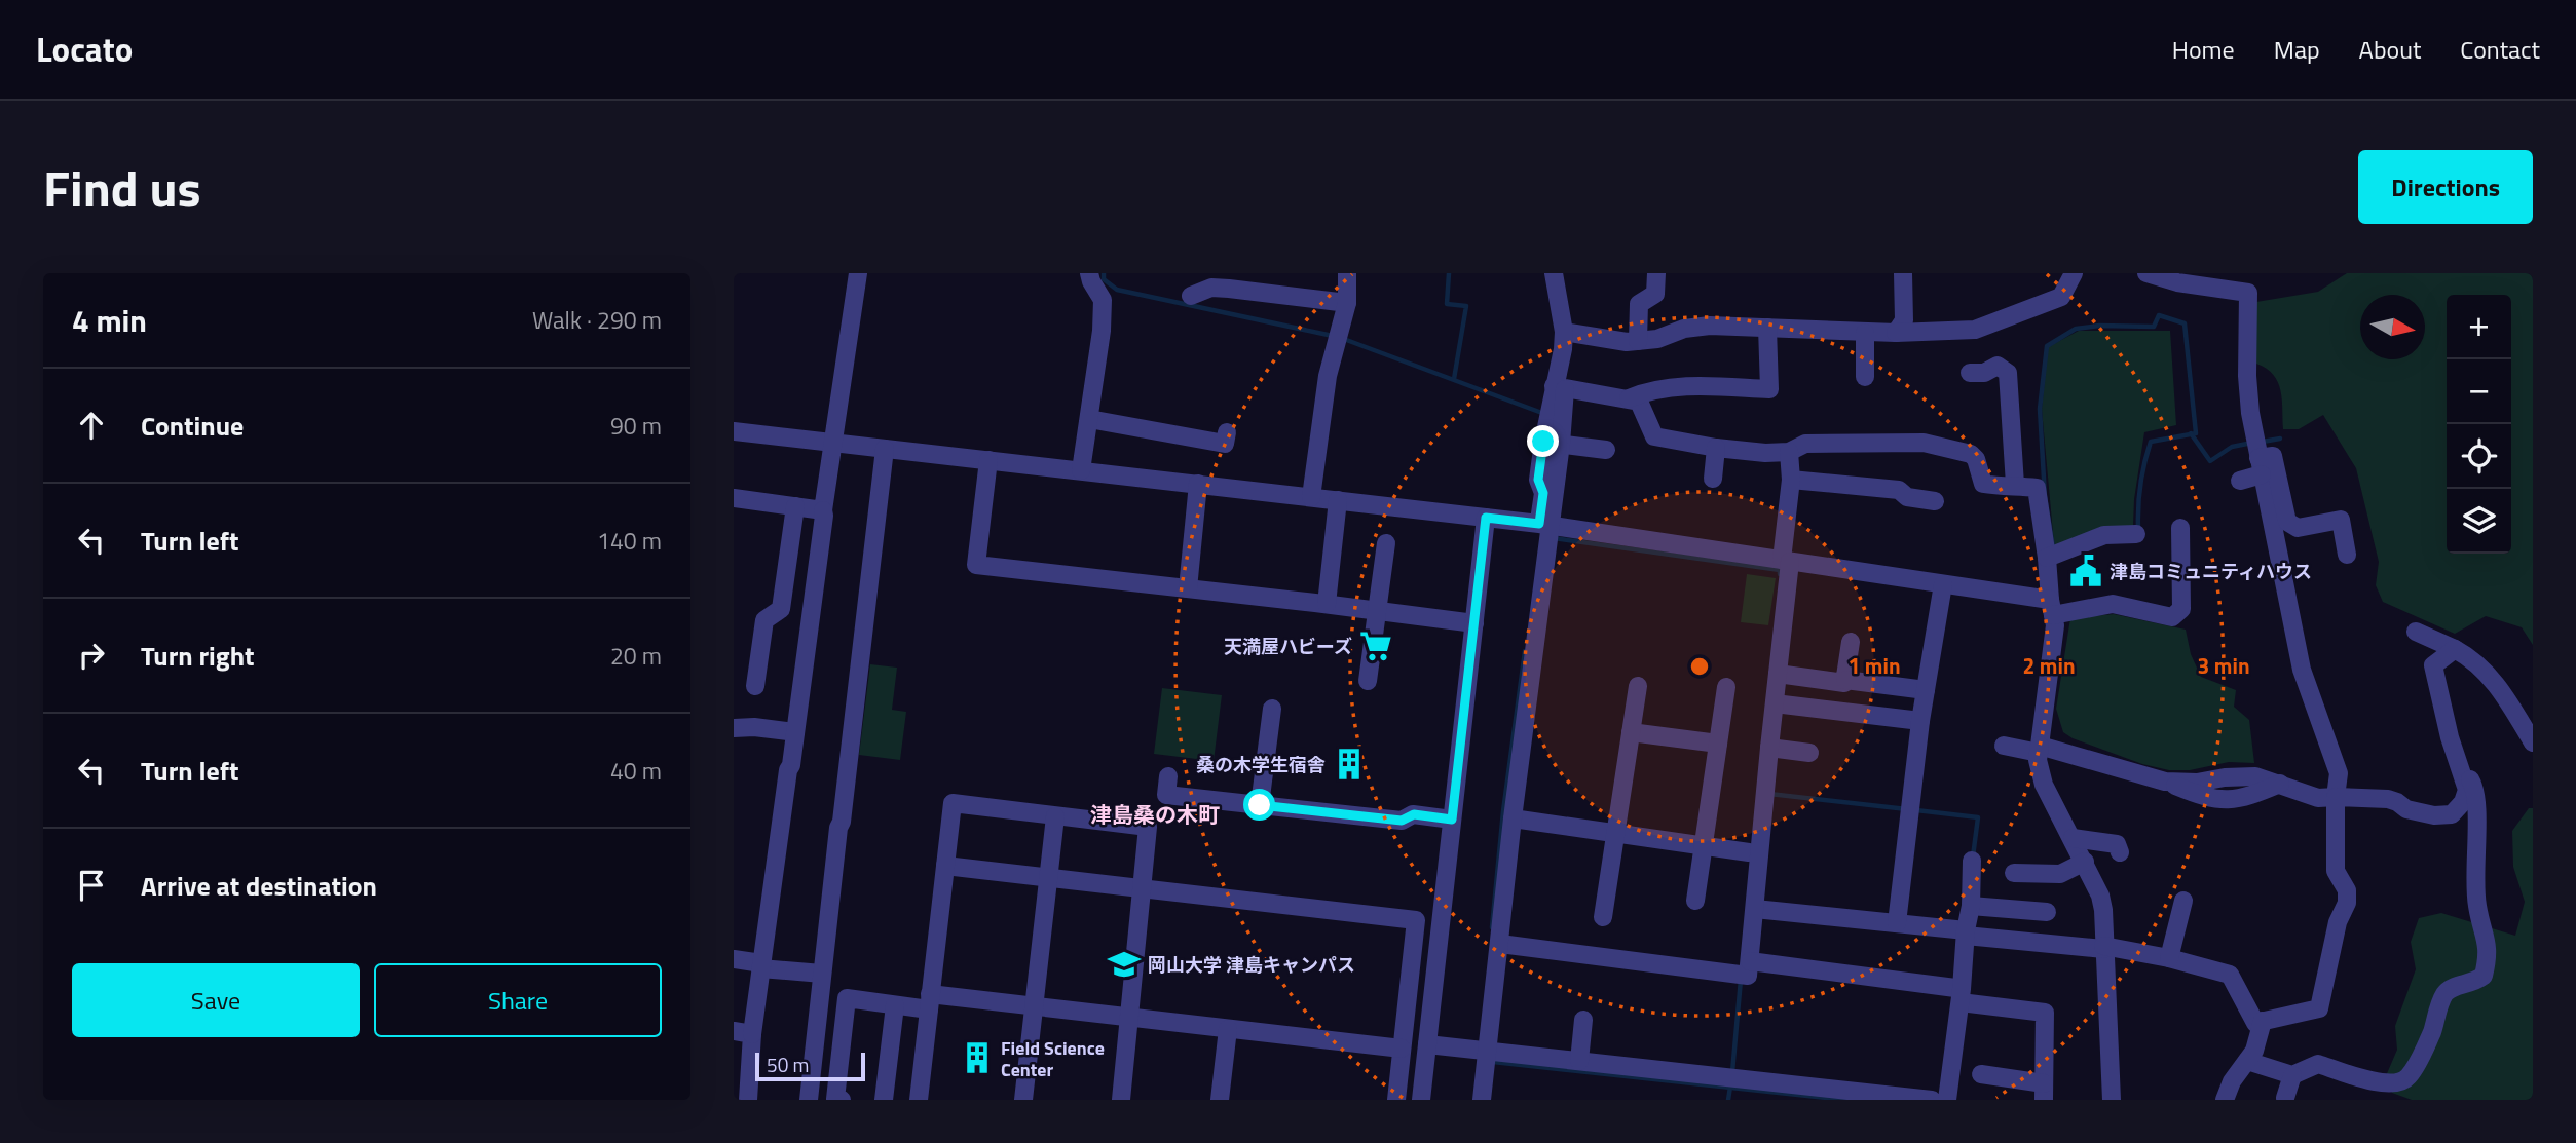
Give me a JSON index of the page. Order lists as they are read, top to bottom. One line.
{"districts":["津島桑の木町"],"places":{"public building":["津島コミュニティハウス"],"supermarket":["天満屋ハビーズ"],"building":["桑の木学生宿舎","Field Science Center"],"school or university":["岡山大学 津島キャンパス"]},"scale_bar":"50 m","north":"right","page":{"header":"Locato","nav":["Home","Map","About","Contact"],"title":"Find us","buttons":["Directions",["Save","Share"]],"heading":["4 min","Walk · 290 m"],"map_buttons":["+","−"],"list":[["Continue","90 m"],["Turn left","140 m"],["Turn right","20 m"],["Turn left","40 m"],"Arrive at destination"],"scale":"50 m"},"rings":["1 min","2 min","3 min"]}
